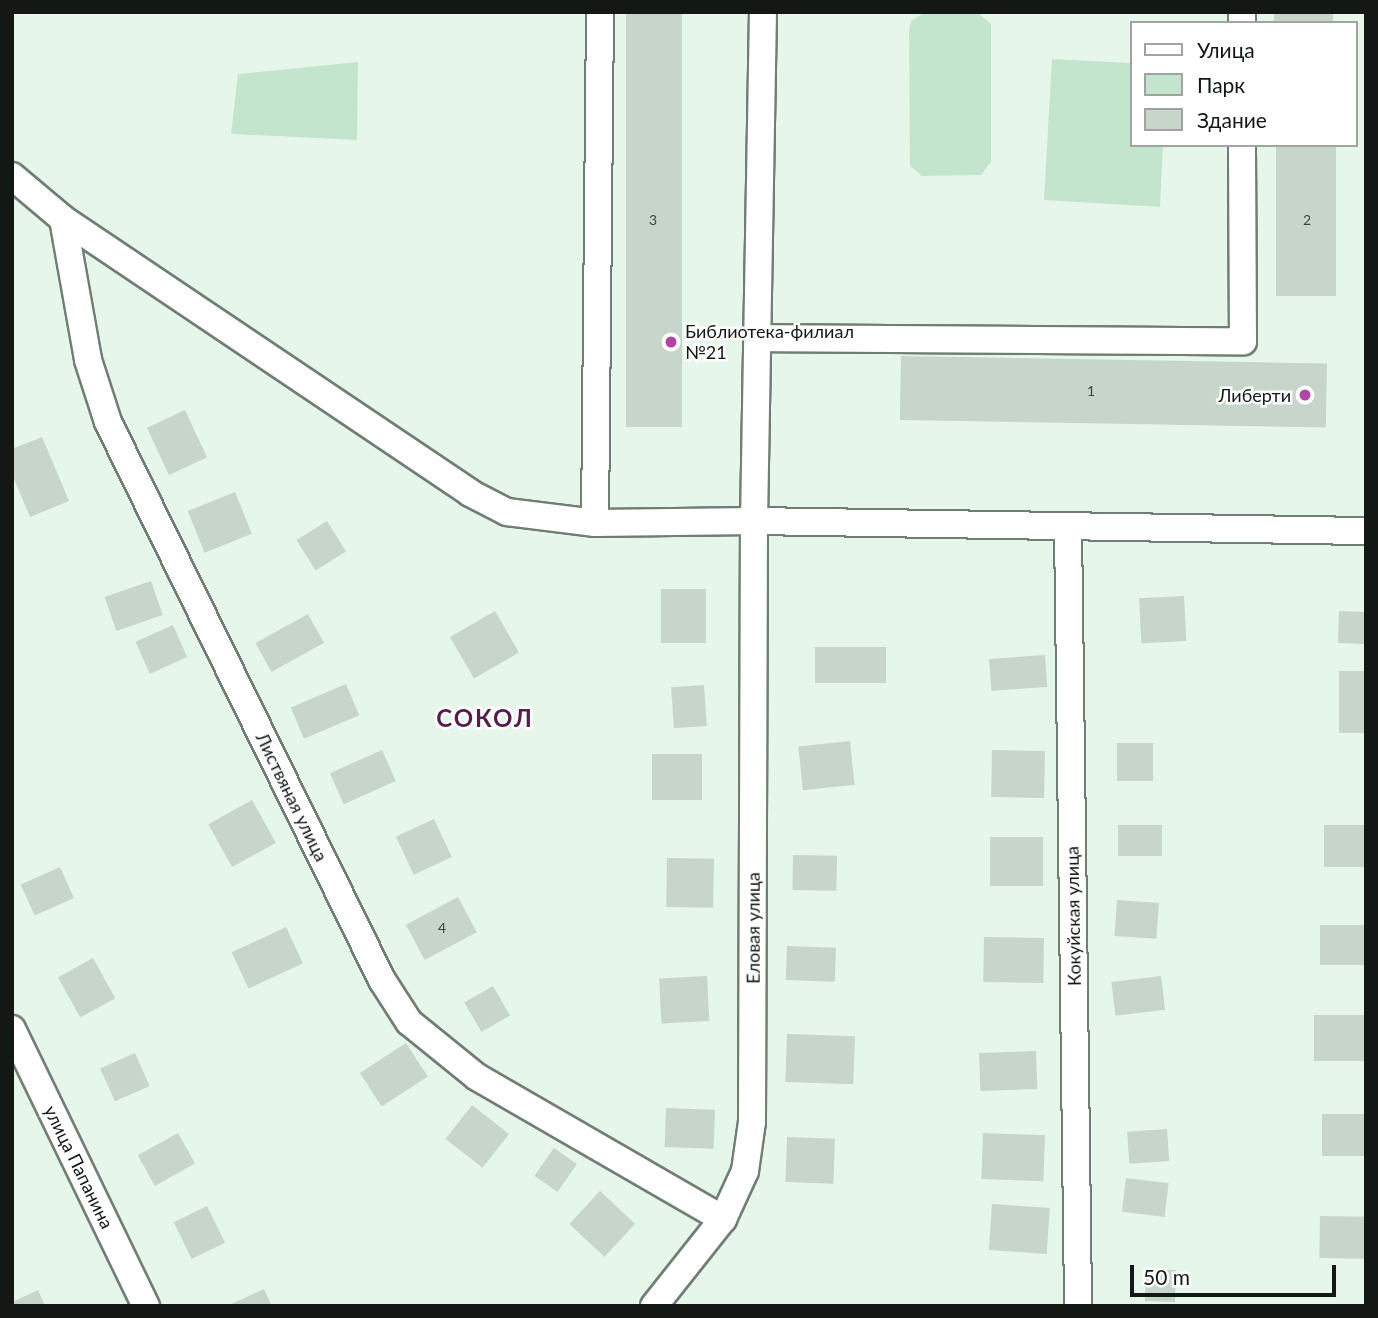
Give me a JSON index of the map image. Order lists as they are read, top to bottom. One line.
{"streets":{"street":["Листвяная улица","Кокуйская улица","Еловая улица","улица Папанина"]},"crossings":[["Листвяная улица","Еловая улица"]],"districts":["СОКОЛ"],"places":["Библиотека-филиал №21","Либерти"],"house_numbers":["3","2","1","4"],"legend":["Улица","Парк","Здание"],"scale_bar":"50 m"}
